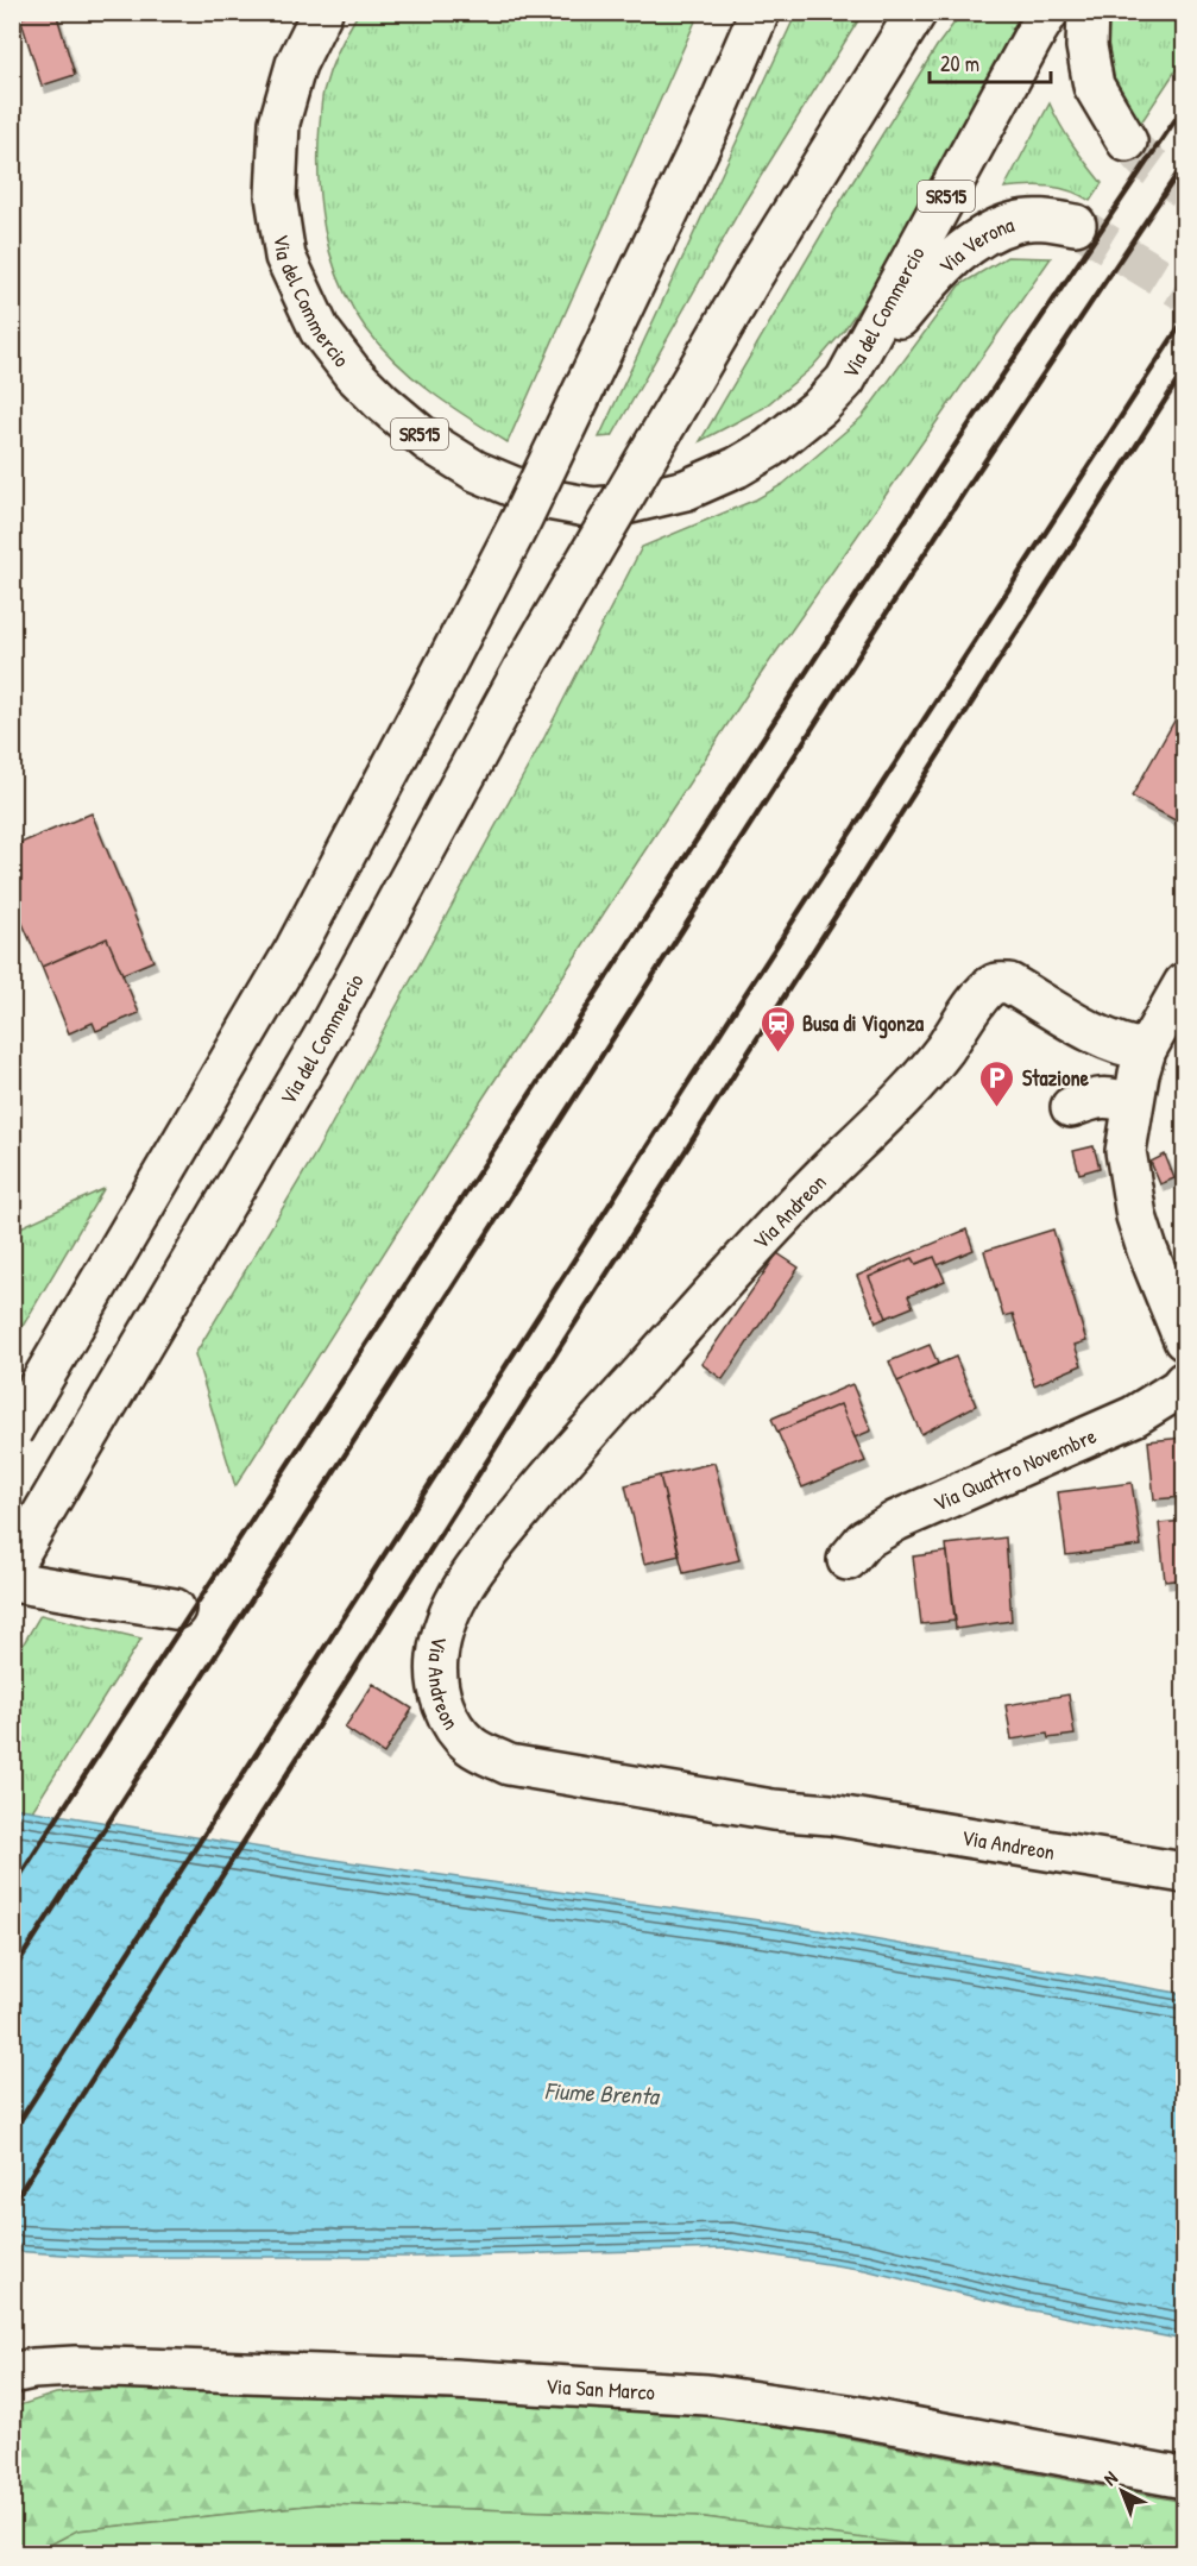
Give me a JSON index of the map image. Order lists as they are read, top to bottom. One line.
{"streets":{"main road":["SR515","Via Verona","Via del Commercio","Via Andreon","Via Quattro Novembre","Via San Marco"]},"crossings":[["Via Verona","Via del Commercio"]],"water":["Fiume Brenta"],"places":{"station":["Busa di Vigonza"],"parking":["Stazione"]},"scale_bar":"20 m","north":"top left"}
